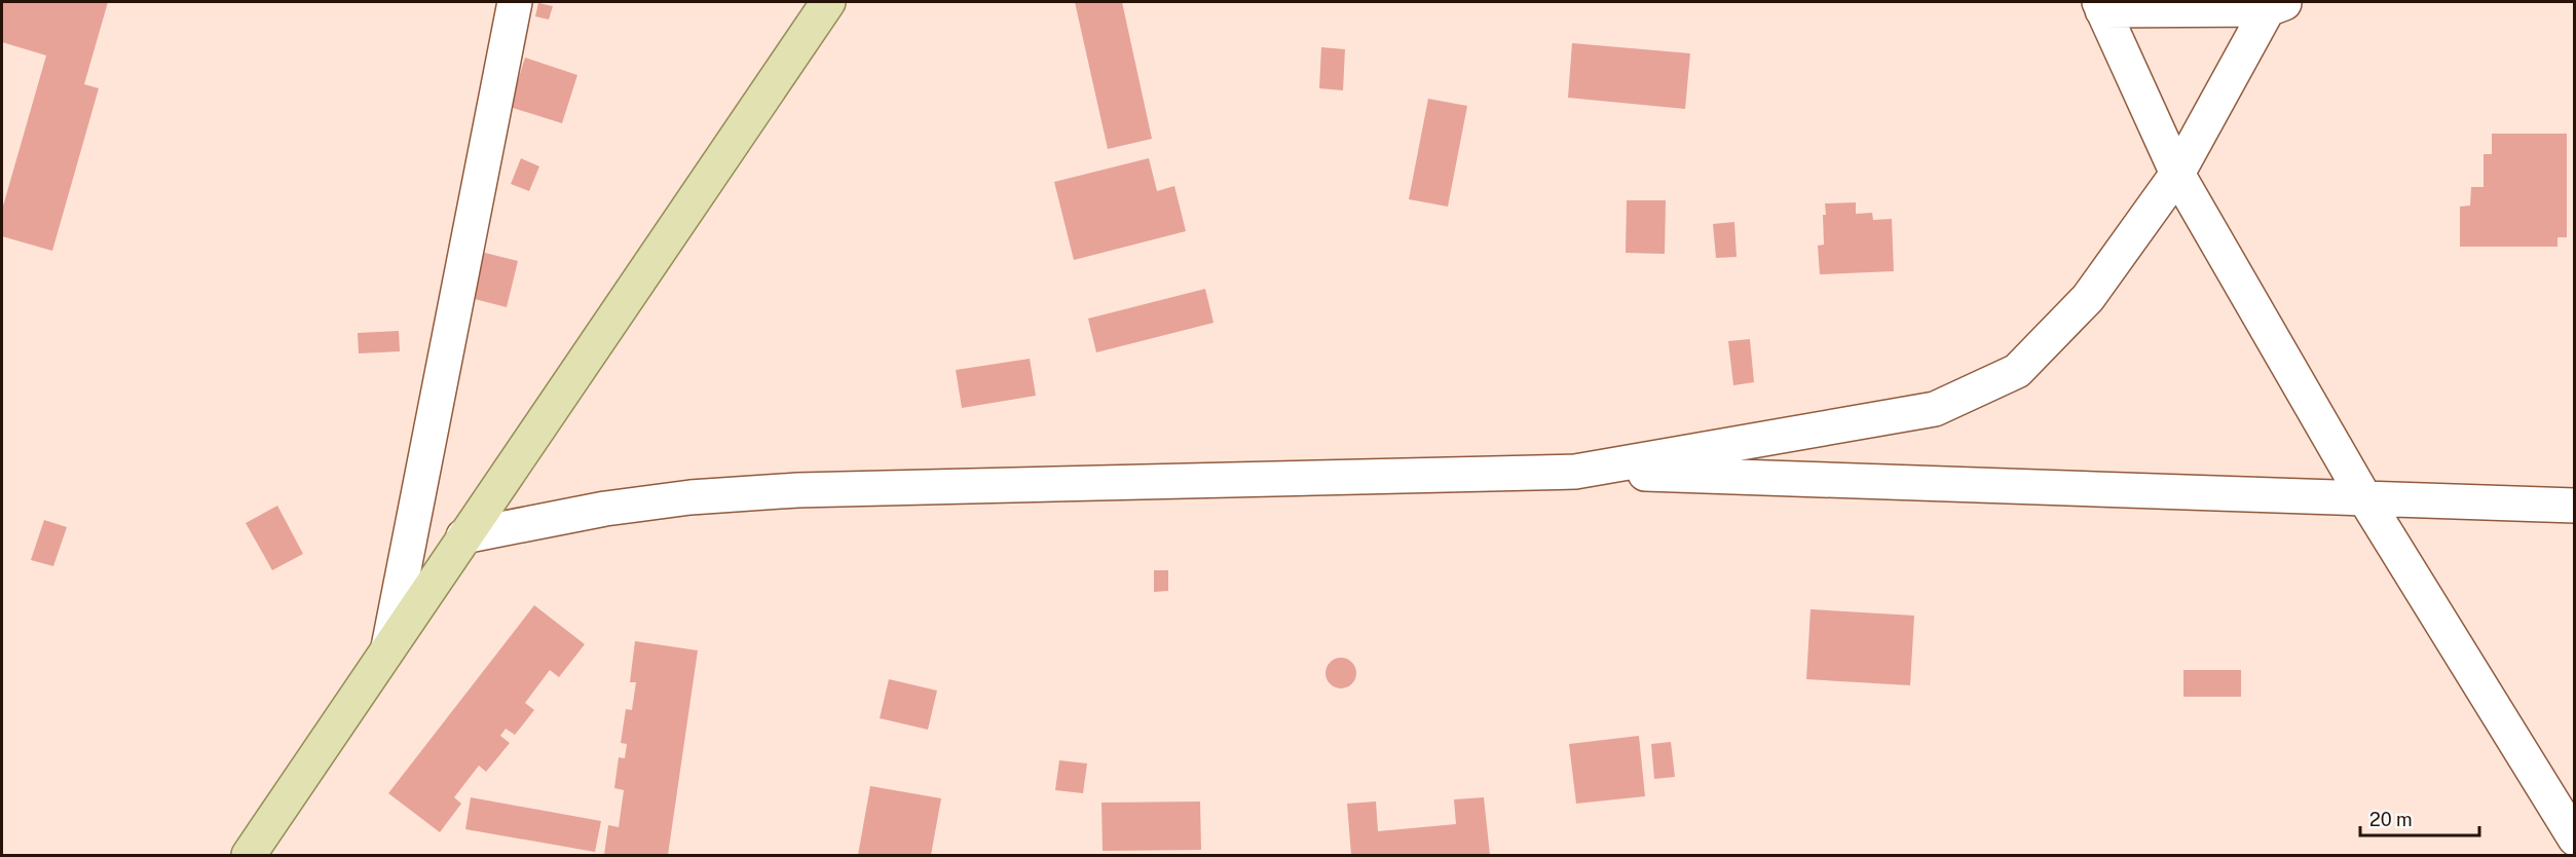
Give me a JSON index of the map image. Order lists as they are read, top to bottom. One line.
{"scale_bar":"20 m"}
